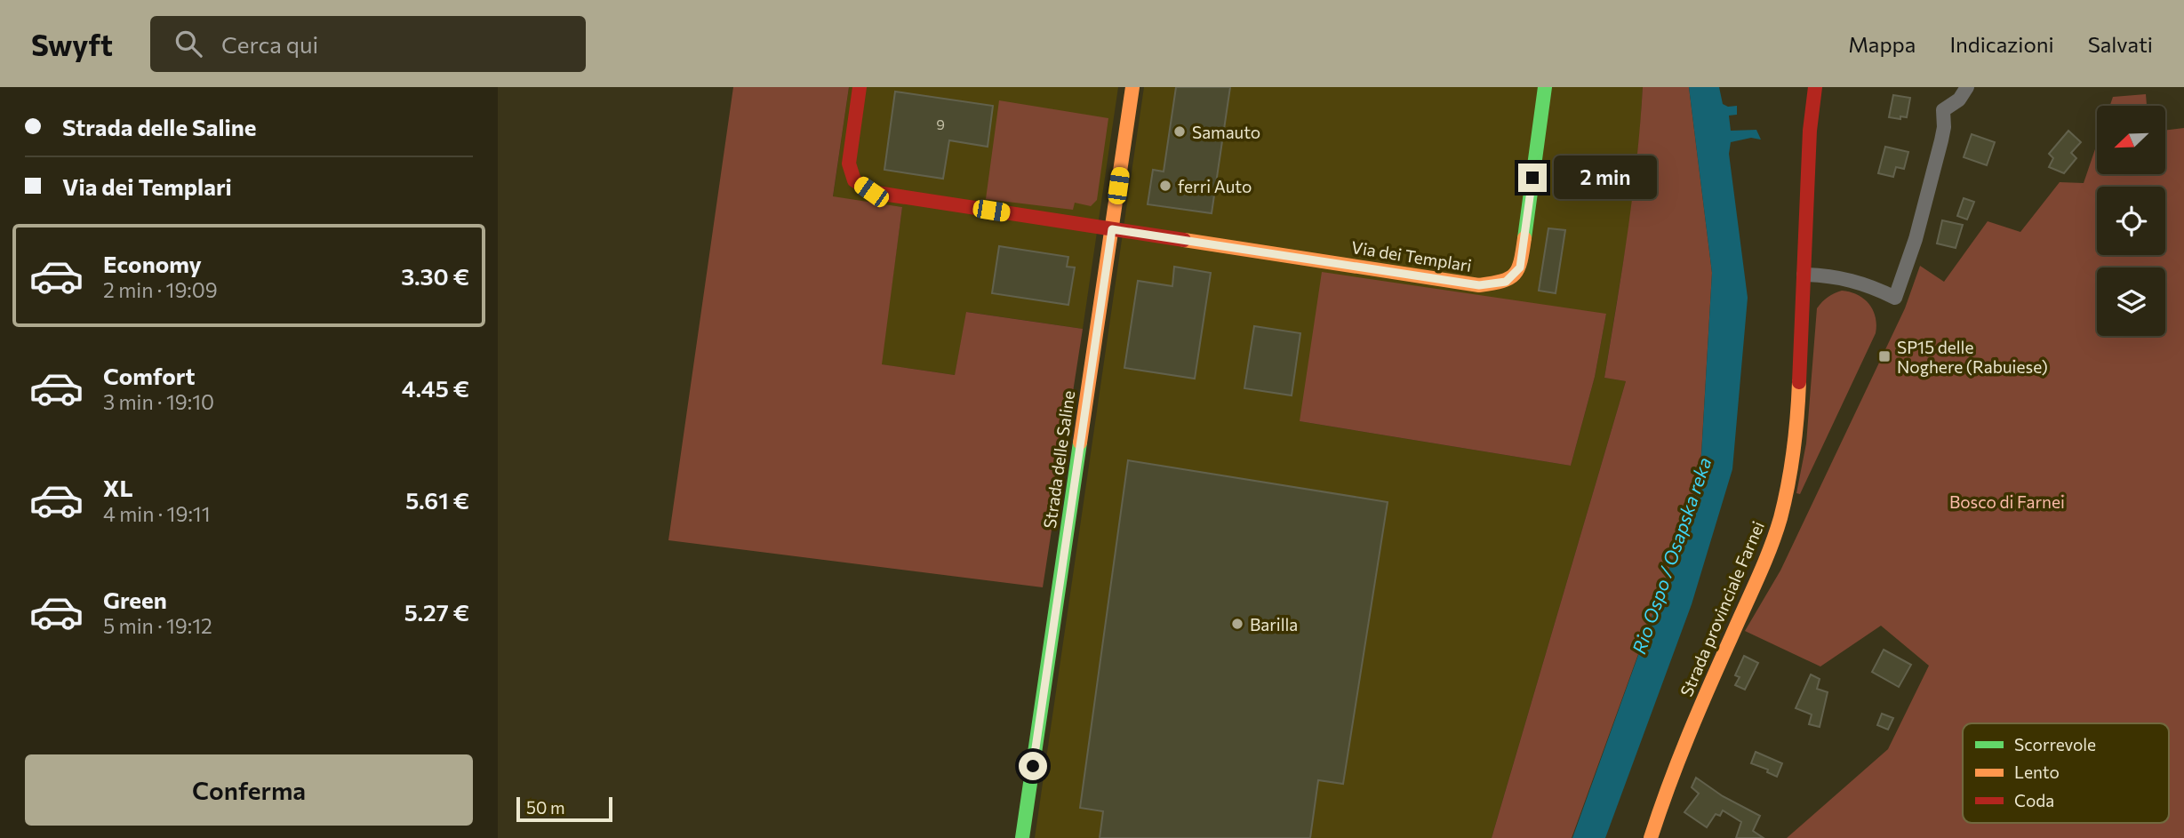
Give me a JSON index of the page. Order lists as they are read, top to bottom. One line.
{"streets":{"street":["Via dei Templari","Strada delle Saline","Strada provinciale Farnei"]},"crossings":[["Via dei Templari","Strada delle Saline"]],"water":["Rio Ospo / Osapska reka"],"parks":["Bosco di Farnei"],"places":{"other":["Samauto","ferri Auto","Barilla"],"transit":["SP15 delle Noghere (Rabuiese)"]},"house_numbers":["9"],"legend":["Scorrevole","Lento","Coda"],"scale_bar":"50 m","north":"bottom left","page":{"header":"Swyft","search":"Cerca qui","nav":["Mappa","Indicazioni","Salvati"],"banner":["Strada delle Saline","Via dei Templari"],"bubble":"2 min","list":[{"name":"Economy","note":"2 min · 19:09","value":"3.30 €"},{"name":"Comfort","note":"3 min · 19:10","value":"4.45 €"},{"name":"XL","note":"4 min · 19:11","value":"5.61 €"},{"name":"Green","note":"5 min · 19:12","value":"5.27 €"}],"buttons":"Conferma","scale":"50 m"}}
